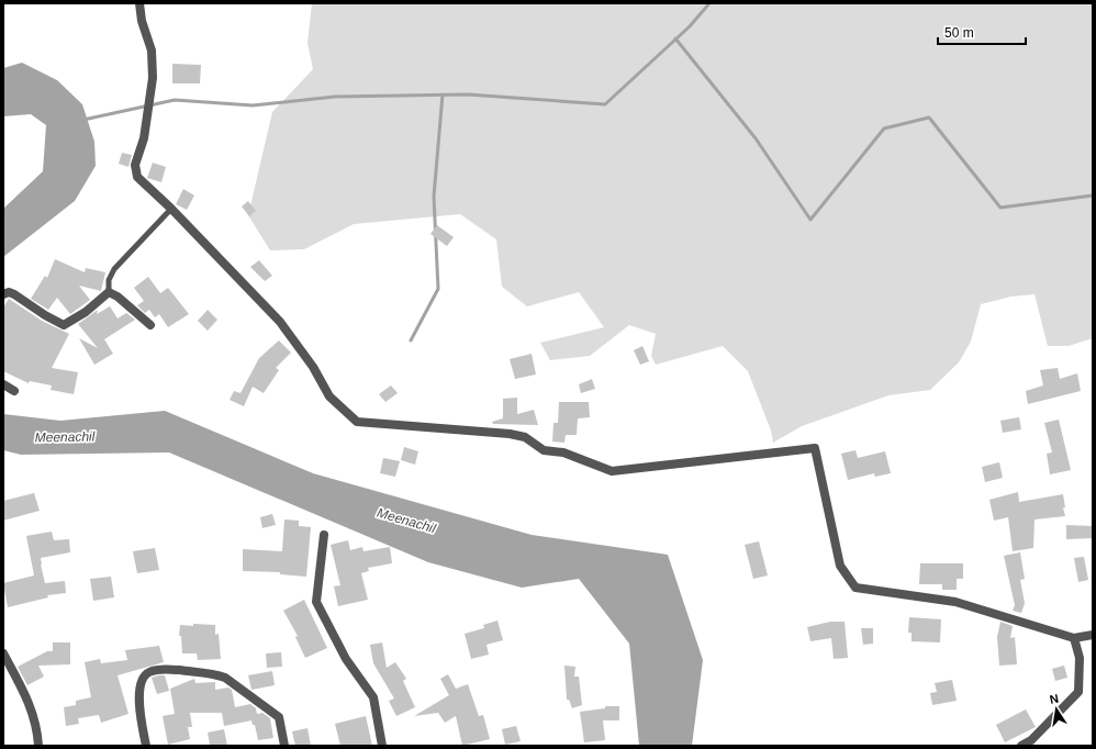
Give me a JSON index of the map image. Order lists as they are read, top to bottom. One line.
{"water":["Meenachil"],"scale_bar":"50 m","north":"top"}
